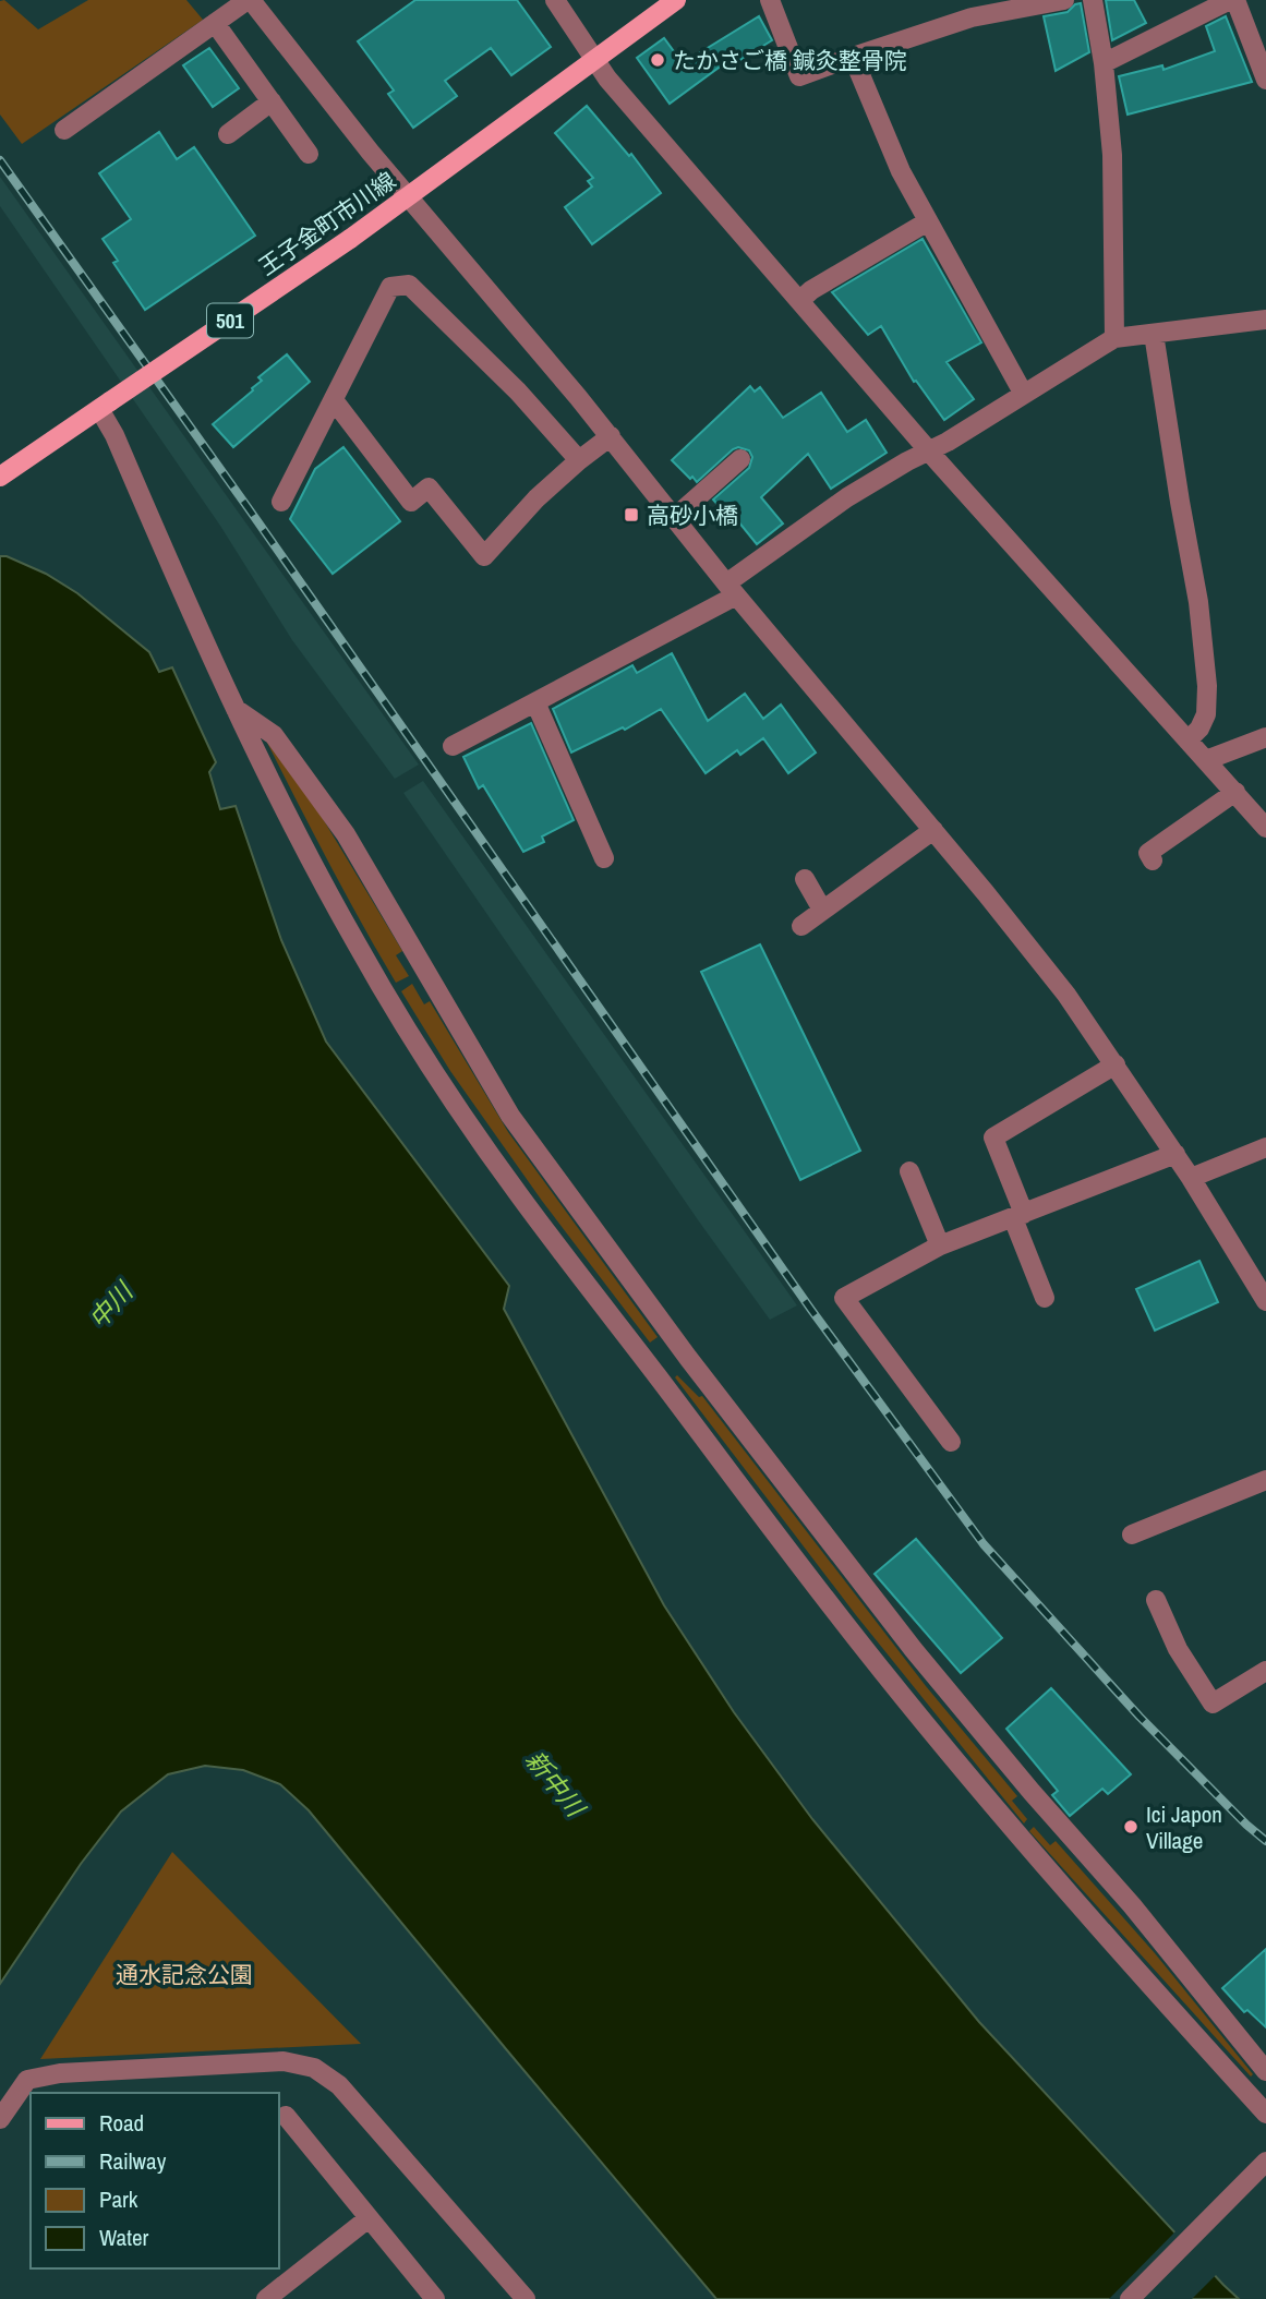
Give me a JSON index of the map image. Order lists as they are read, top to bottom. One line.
{"streets":{"main road":["王子金町市川線","501"]},"water":["中川","新中川"],"parks":["通水記念公園"],"places":{"other":["たかさご橋 鍼灸整骨院","Ici Japon Village"],"transit":["高砂小橋"]},"legend":["Road","Railway","Park","Water"]}
